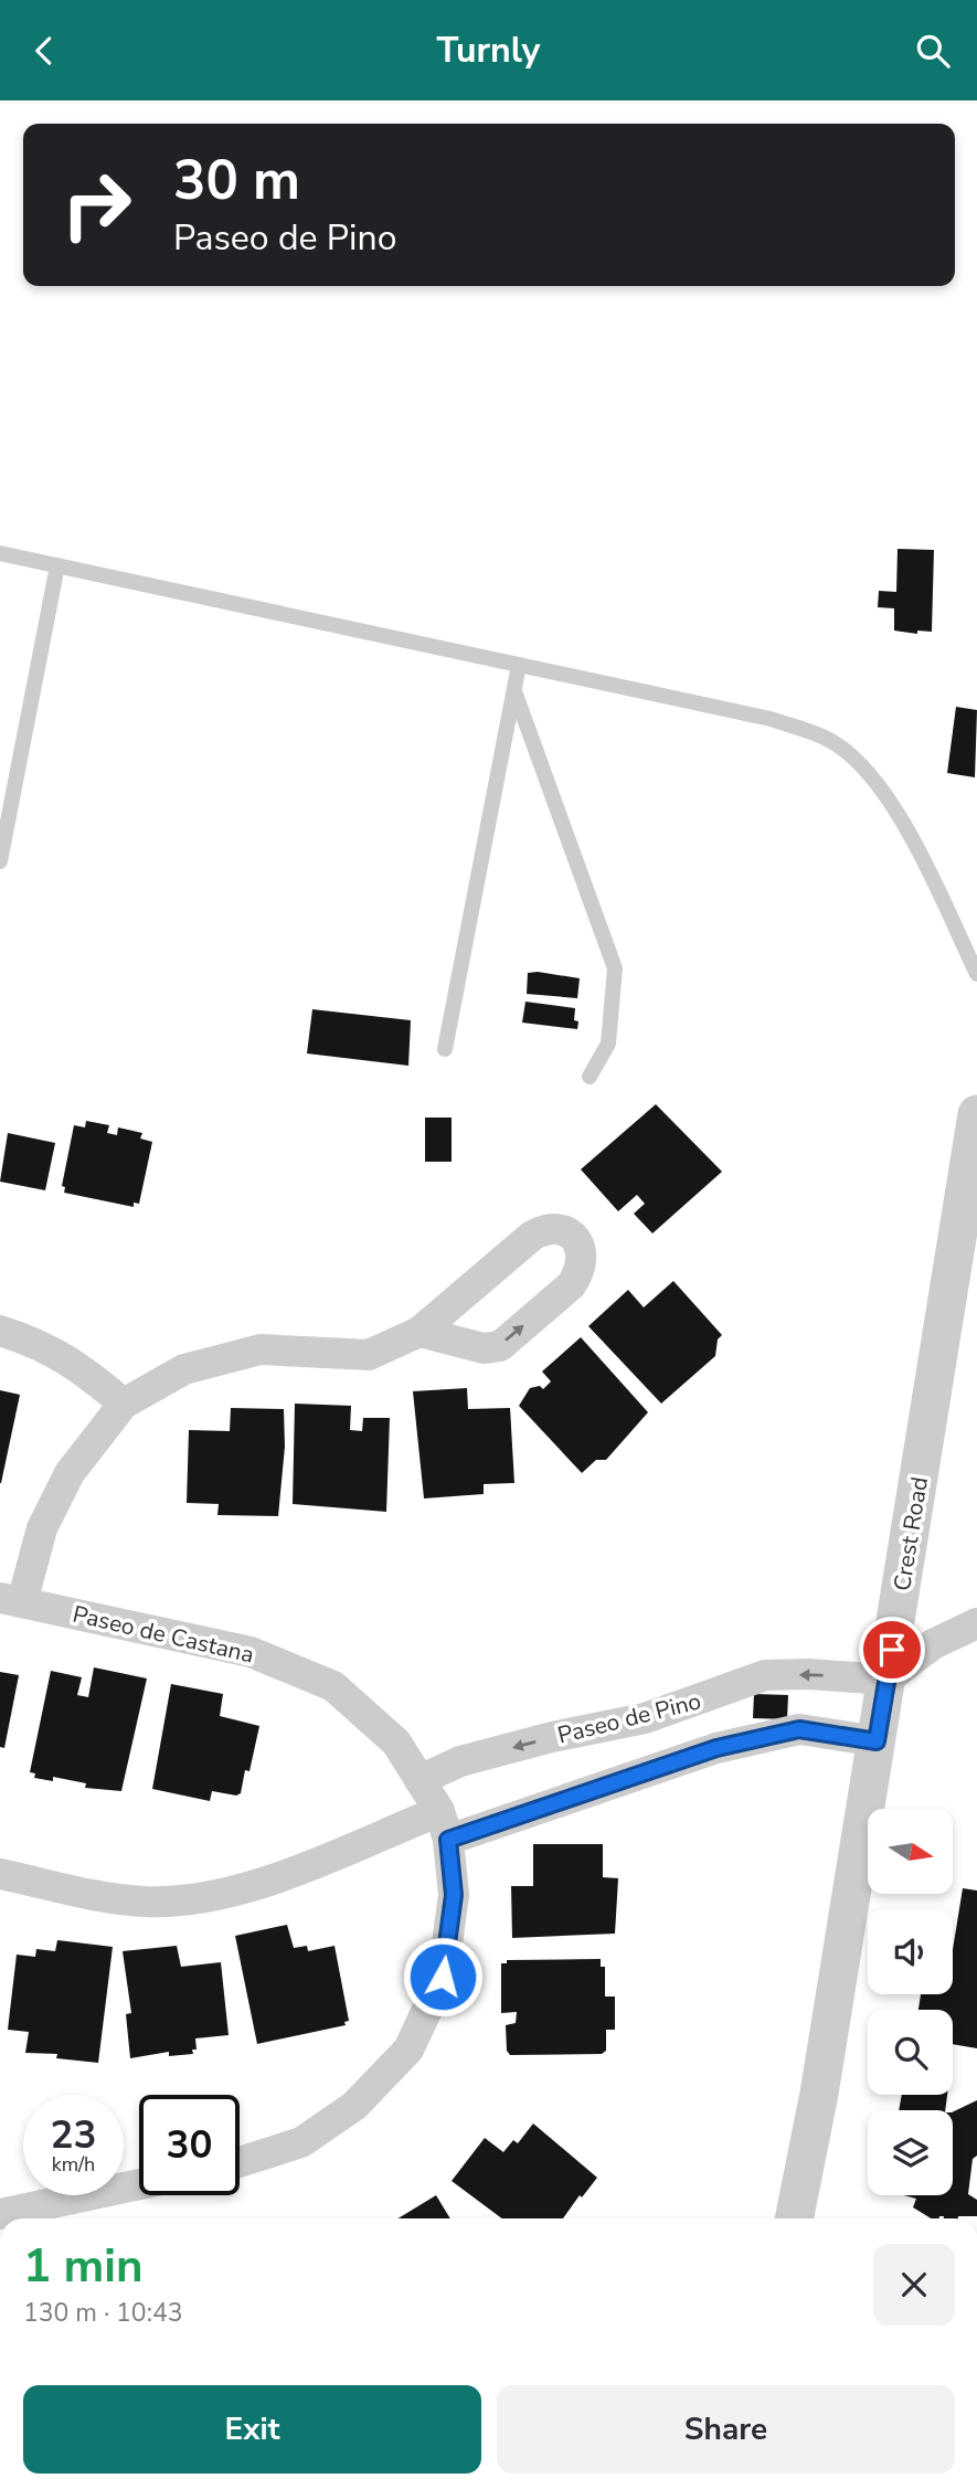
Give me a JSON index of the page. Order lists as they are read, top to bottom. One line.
{"streets":{"street":["Crest Road","Paseo de Castana","Paseo de Pino"]},"crossings":[["Crest Road","Paseo de Pino"],["Paseo de Castana","Paseo de Pino"]],"north":"right","page":{"header":"Turnly","turn":["30 m","Paseo de Pino"],"speed":"23 km/h","limit":"30","heading":["1 min","130 m · 10:43"],"buttons":["Exit","Share"]}}
